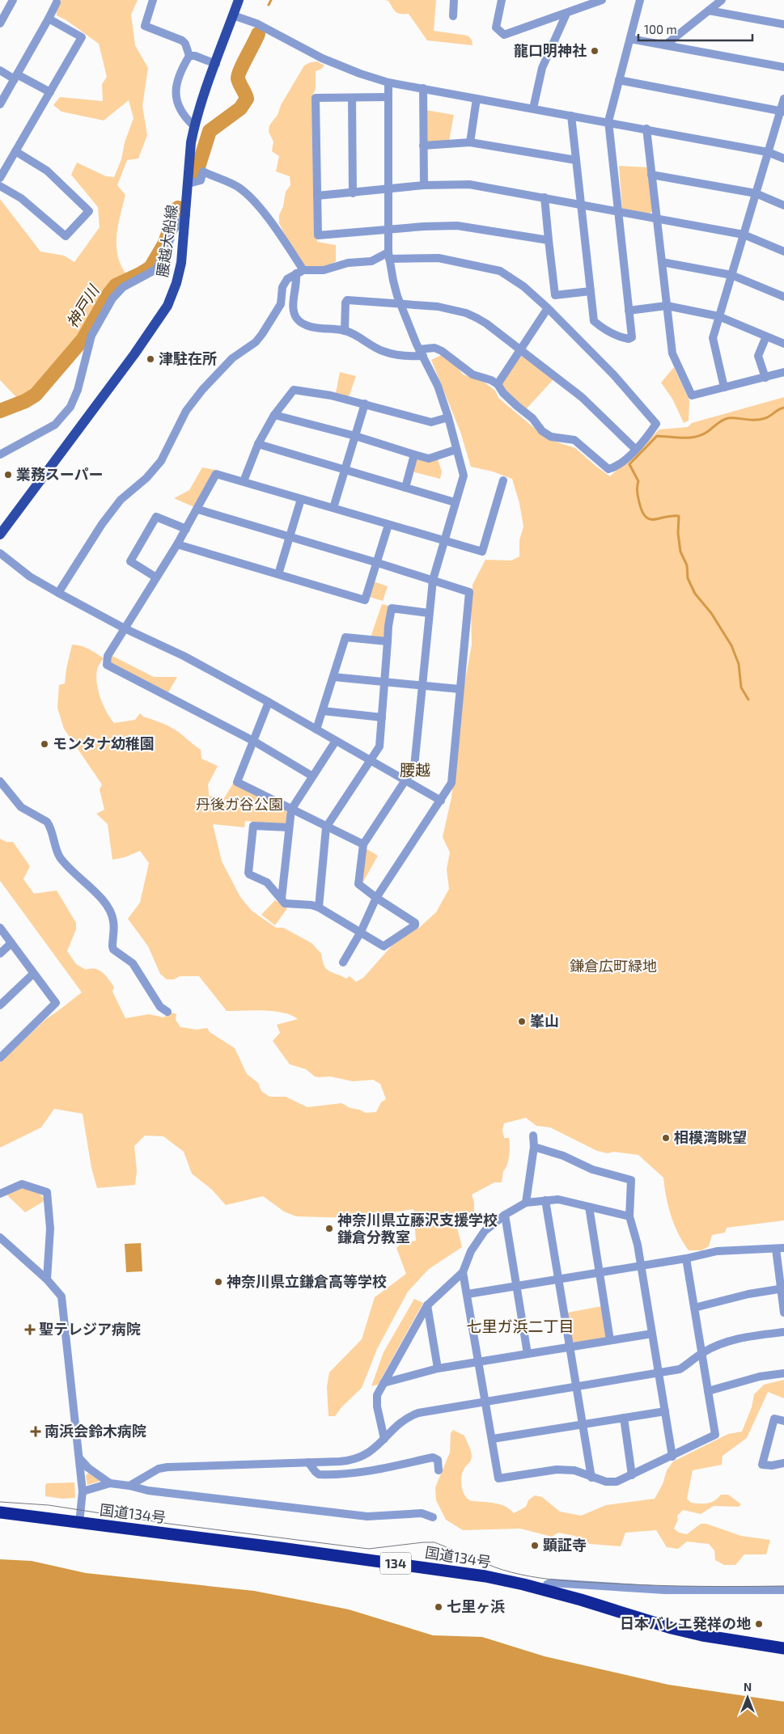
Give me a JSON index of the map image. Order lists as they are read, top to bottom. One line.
{"streets":{"highway":["国道134号","134"],"main road":["腰越大船線"]},"districts":["腰越","七里ガ浜二丁目"],"water":["神戸川"],"parks":["丹後ガ谷公園","鎌倉広町緑地"],"places":{"other":["龍口明神社","津駐在所","業務スーパー","モンタナ幼稚園","峯山","相模湾眺望","神奈川県立藤沢支援学校 鎌倉分教室","神奈川県立鎌倉高等学校","顕証寺","七里ヶ浜","日本バレエ発祥の地"],"health":["聖テレジア病院","南浜会鈴木病院"]},"scale_bar":"100 m","north":"top"}
